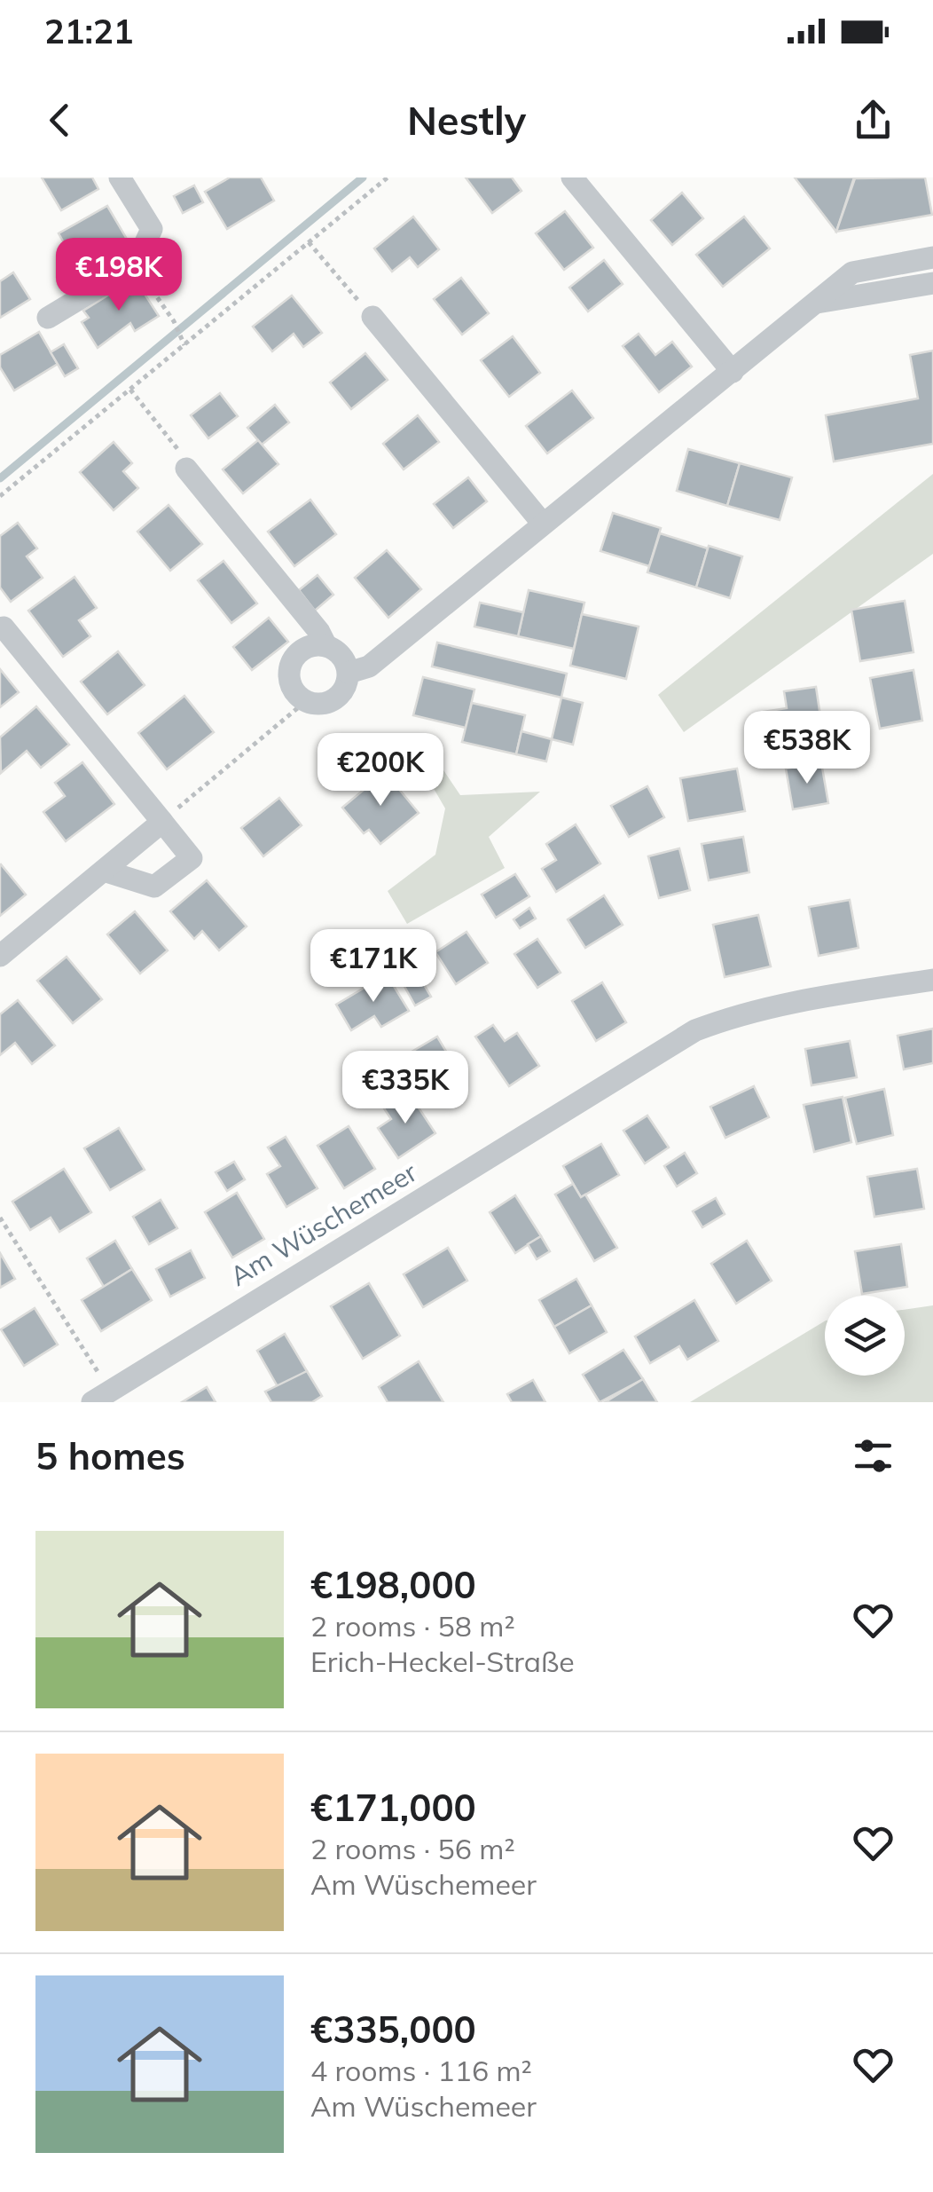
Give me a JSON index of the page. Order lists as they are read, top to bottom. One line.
{"streets":{"street":["Am Wüschemeer"]},"page":{"status":"21:21","header":"Nestly","price":["€198K","€538K","€200K","€171K","€335K"],"heading":"5 homes","list":[{"name":"€198,000","note":"2 rooms · 58 m² · Erich-Heckel-Straße"},{"name":"€171,000","note":"2 rooms · 56 m² · Am Wüschemeer"},{"name":"€335,000","note":"4 rooms · 116 m² · Am Wüschemeer"}]}}
